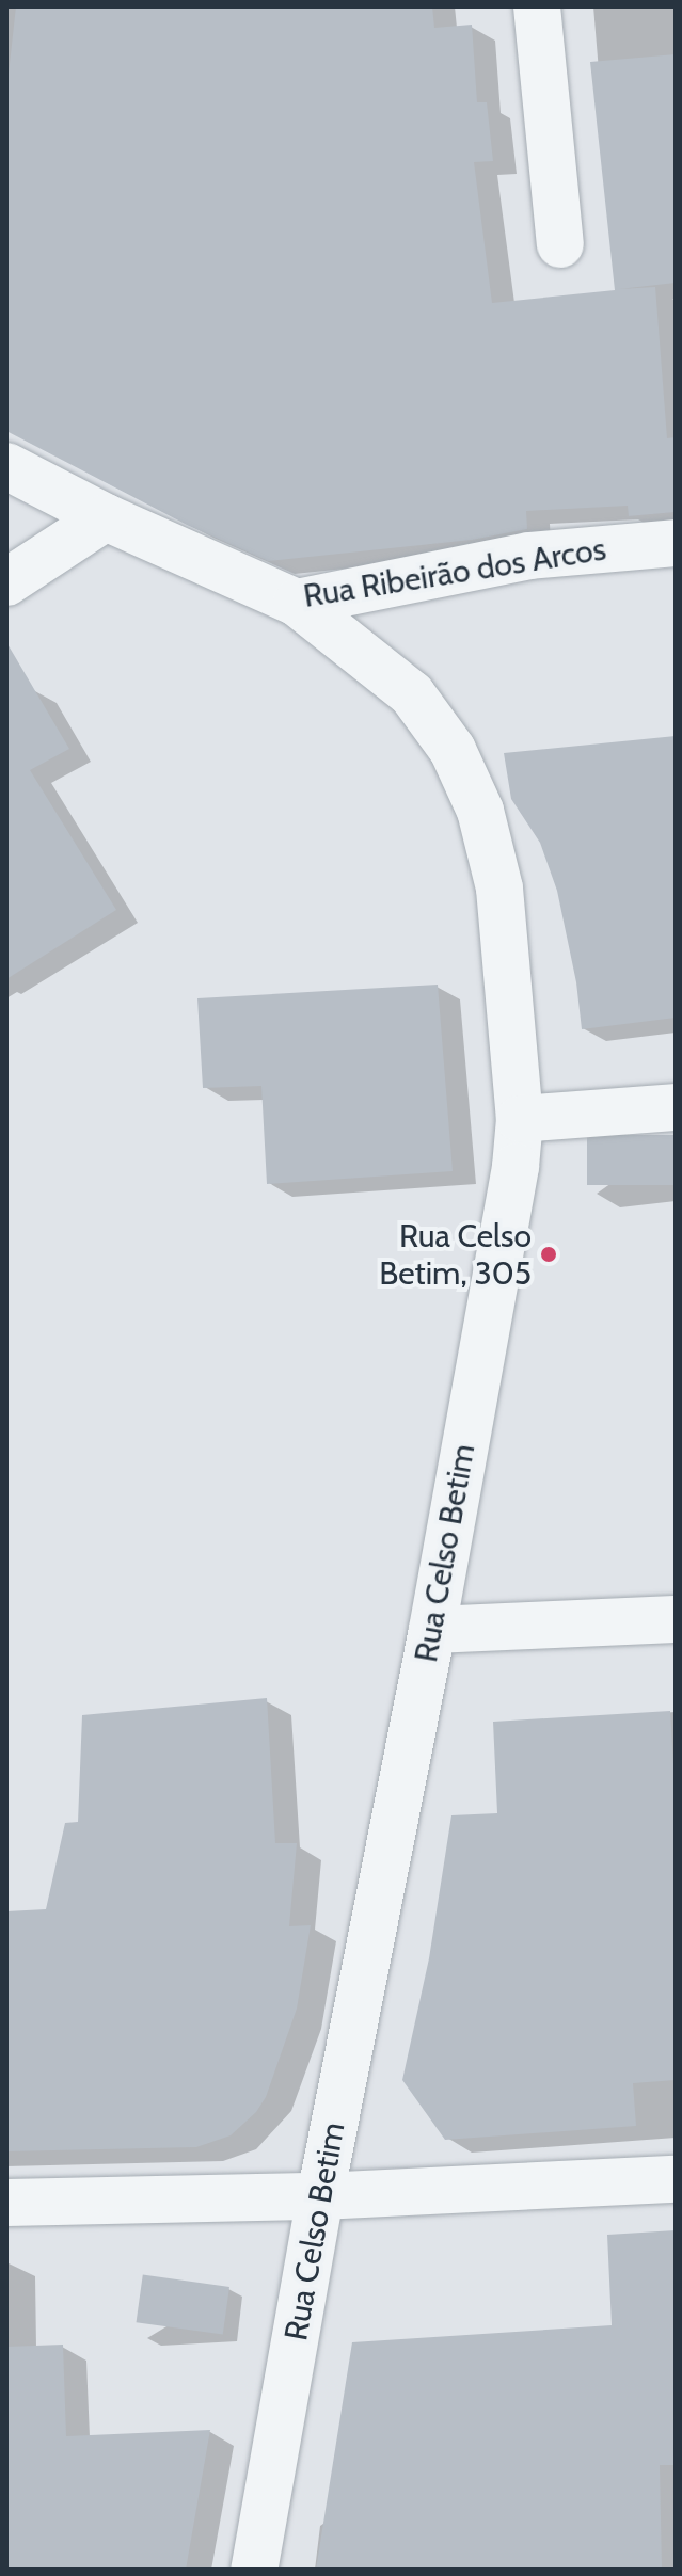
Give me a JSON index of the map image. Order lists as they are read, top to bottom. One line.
{"streets":{"street":["Rua Ribeirão dos Arcos","Rua Celso Betim"]},"crossings":[["Rua Ribeirão dos Arcos","Rua Celso Betim"]],"places":["Rua Celso Betim, 305"]}
